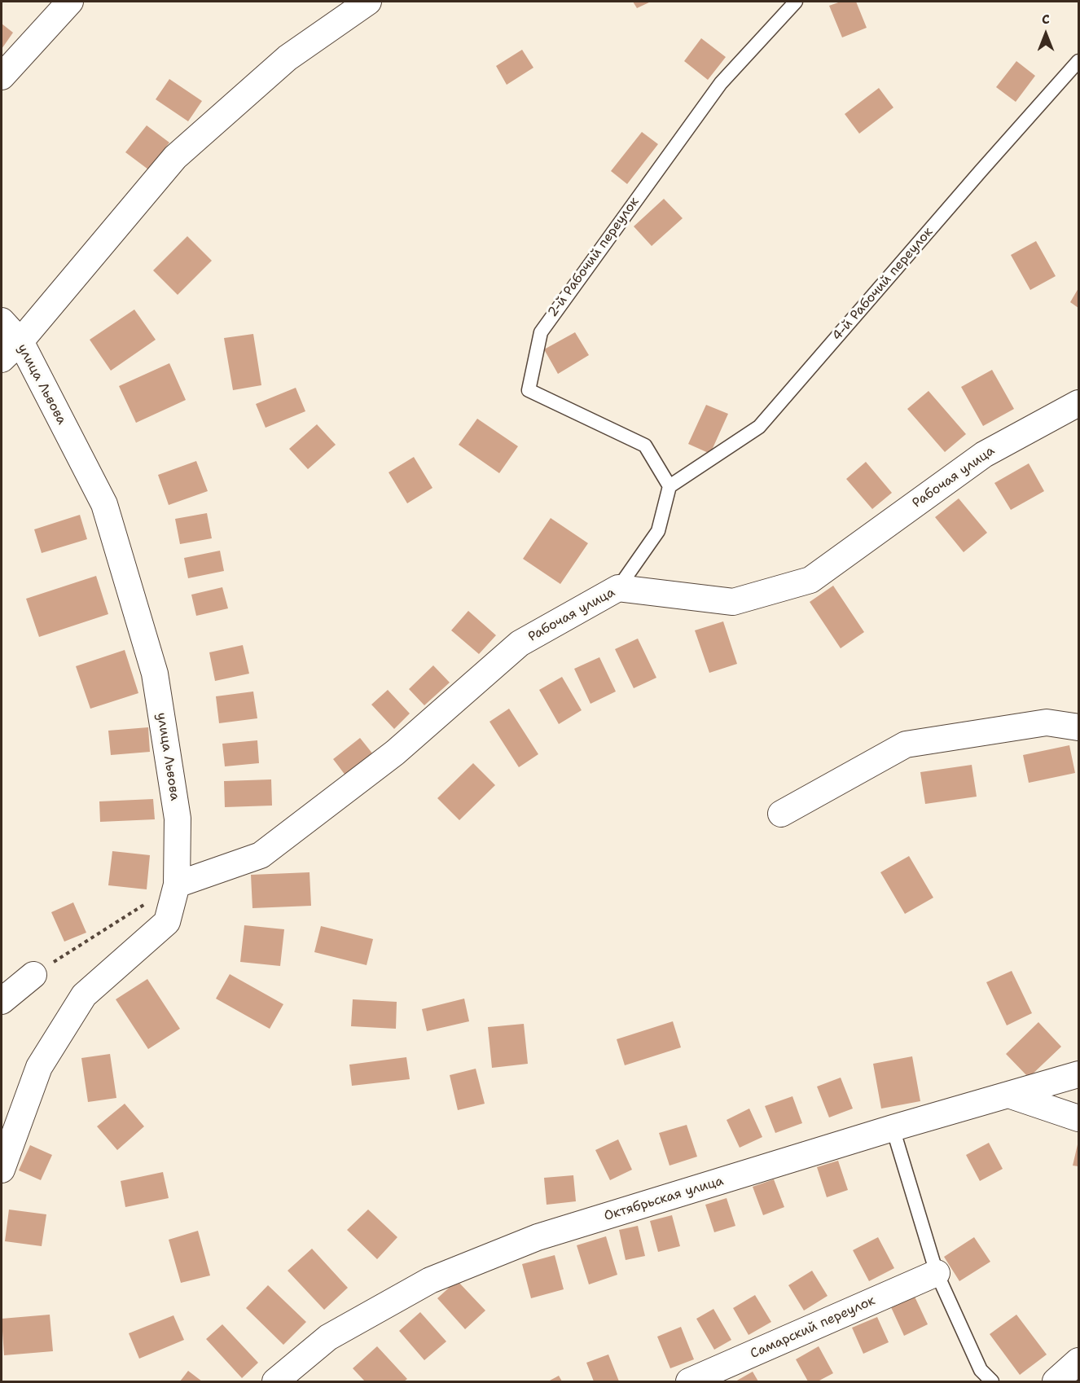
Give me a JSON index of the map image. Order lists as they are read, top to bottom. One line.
{"streets":{"street":["улица Львова","Рабочая улица","Октябрьская улица","Самарский переулок"],"lane":["2-й Рабочий переулок","4-й Рабочий переулок"]},"crossings":[["2-й Рабочий переулок","4-й Рабочий переулок"],["улица Львова","Рабочая улица"]],"north":"top"}
